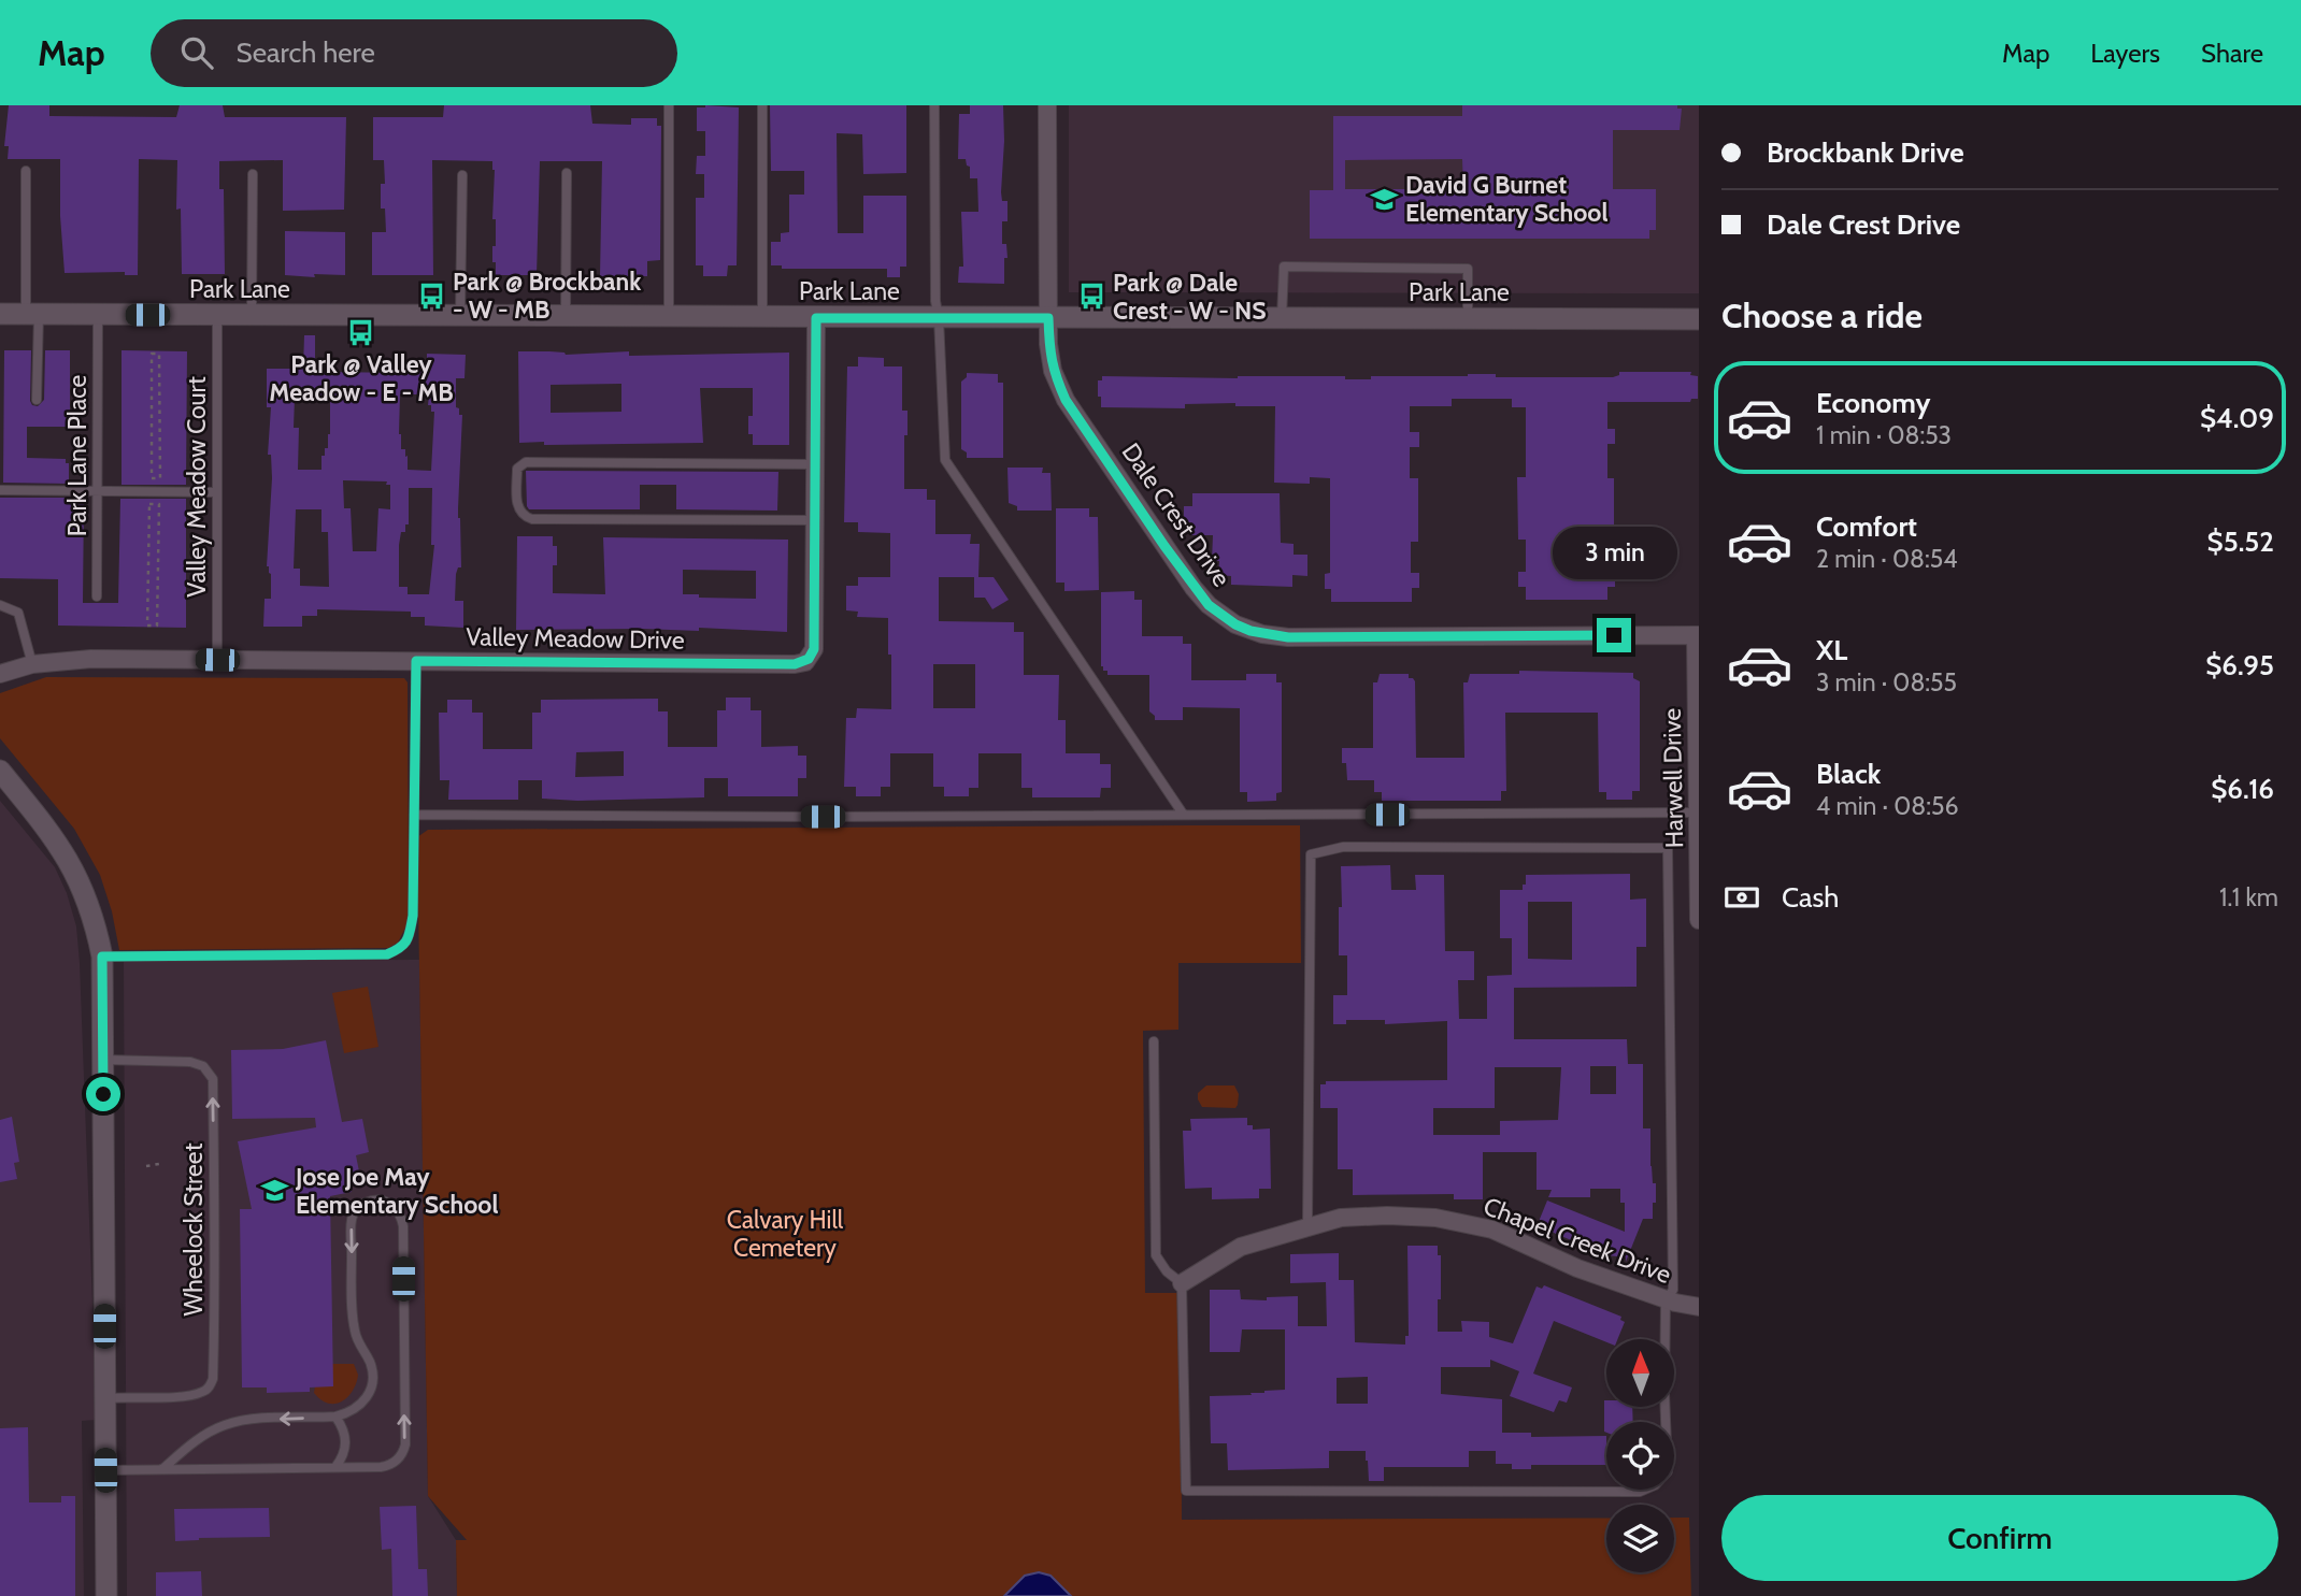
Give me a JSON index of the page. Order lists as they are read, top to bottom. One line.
{"streets":{"street":["Park Lane","Dale Crest Drive","Valley Meadow Drive","Harwell Drive","Chapel Creek Drive"],"lane":["Park Lane Place","Valley Meadow Court","Wheelock Street"]},"crossings":[["Park Lane","Park Lane Place"],["Park Lane","Valley Meadow Court"],["Park Lane","Dale Crest Drive"],["Park Lane","Valley Meadow Drive"],["Valley Meadow Court","Valley Meadow Drive"],["Dale Crest Drive","Harwell Drive"]],"parks":["Calvary Hill Cemetery"],"places":{"school or university":["David G Burnet Elementary School","Jose Joe May Elementary School"],"bus stop":["Park @ Brockbank - W - MB","Park @ Dale Crest - W - NS","Park @ Valley Meadow - E - MB"]},"north":"top","page":{"header":"Map","search":"Search here","nav":["Map","Layers","Share"],"banner":["Brockbank Drive","Dale Crest Drive"],"heading":"Choose a ride","list":[{"name":"Economy","note":"1 min · 08:53","value":"$4.09"},{"name":"Comfort","note":"2 min · 08:54","value":"$5.52"},{"name":"XL","note":"3 min · 08:55","value":"$6.95"},{"name":"Black","note":"4 min · 08:56","value":"$6.16"}],"bubble":"3 min","pay":["Cash","1.1 km"],"buttons":"Confirm"}}
